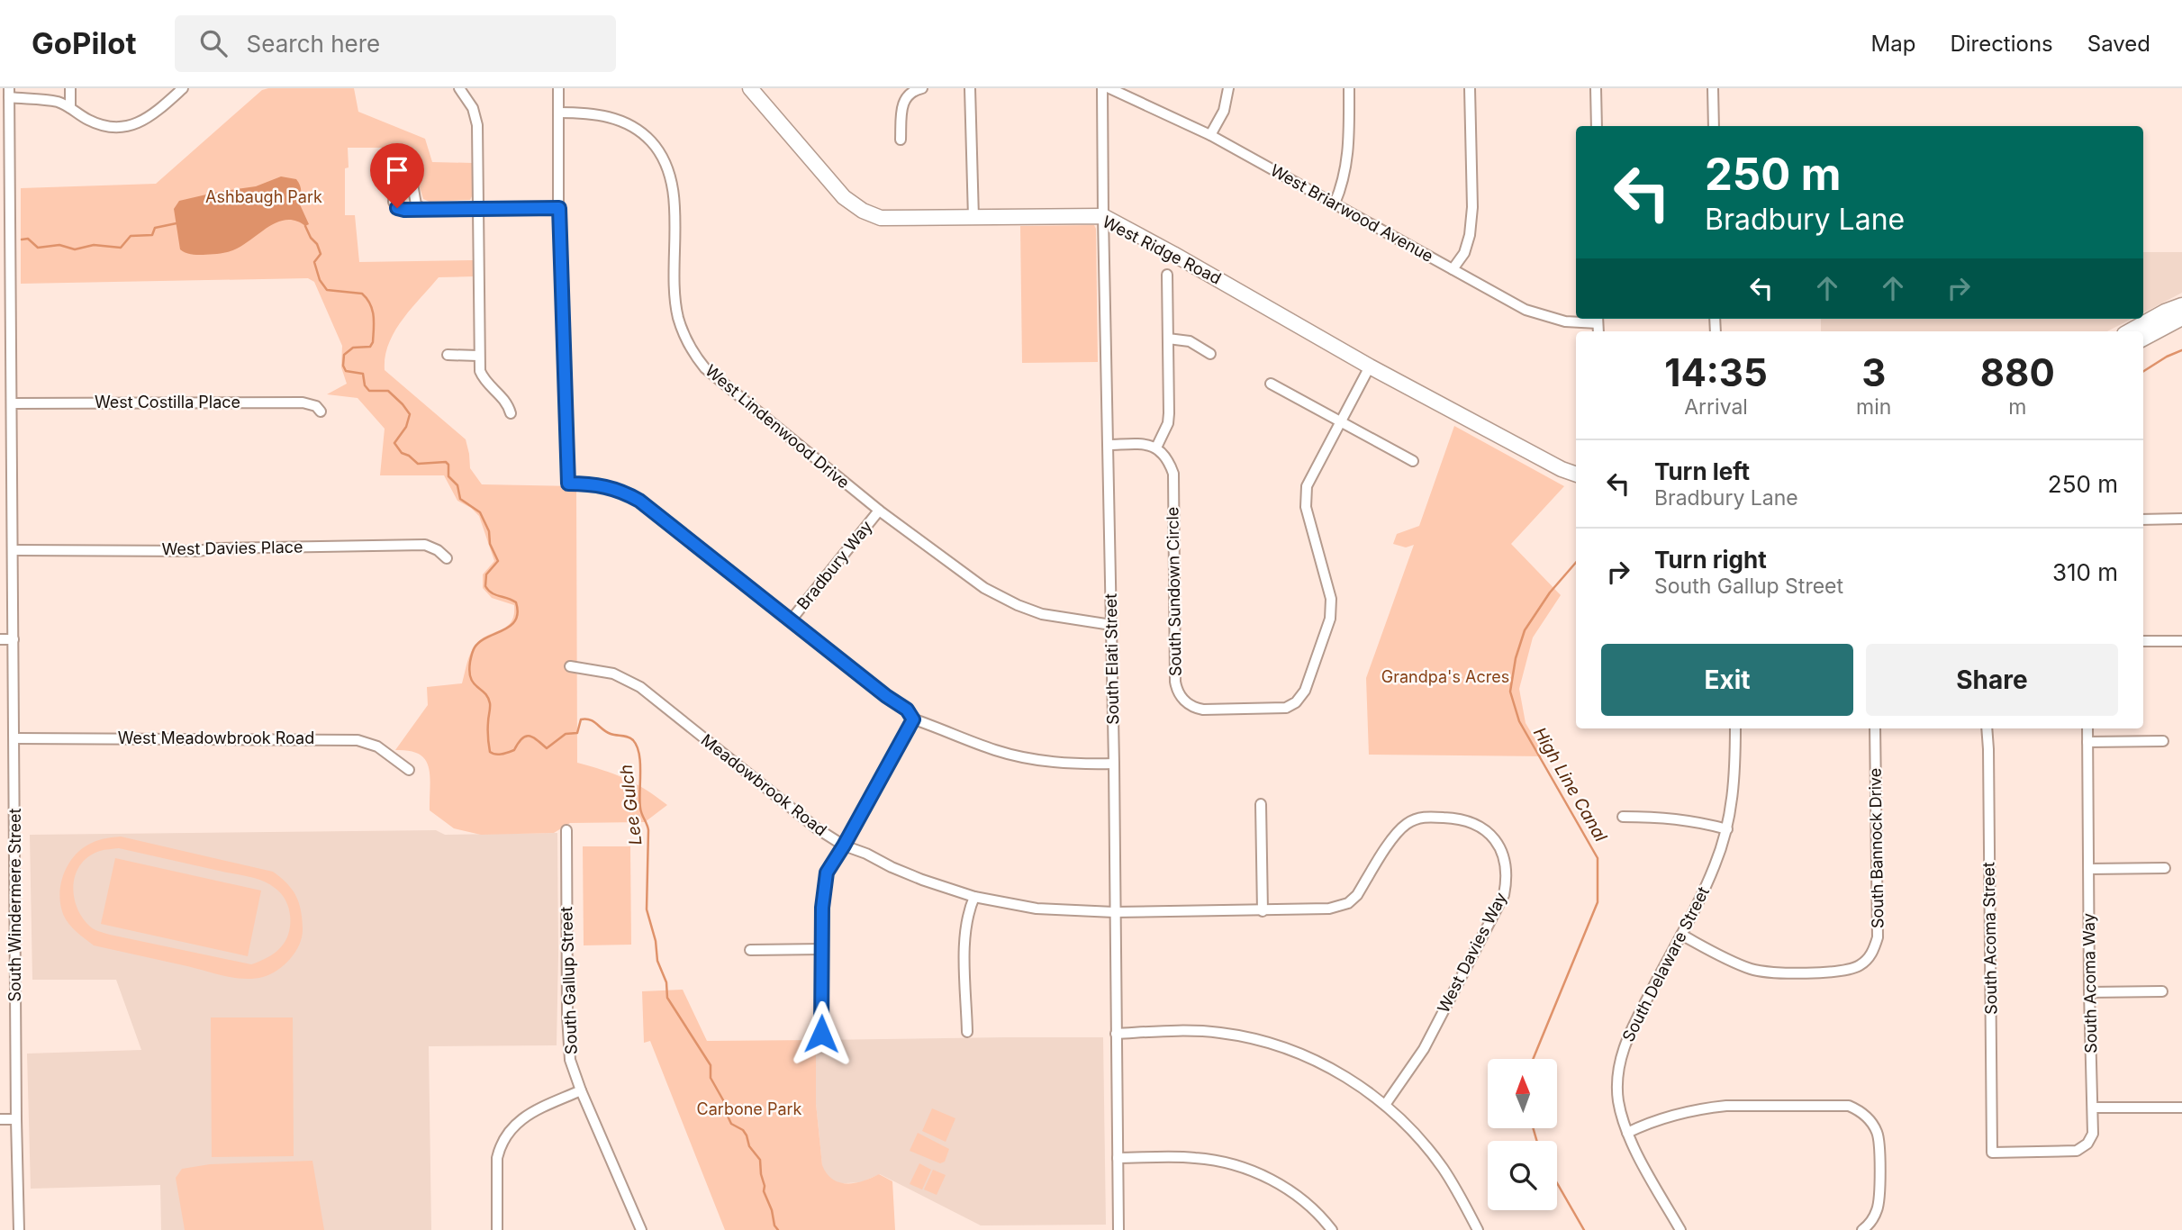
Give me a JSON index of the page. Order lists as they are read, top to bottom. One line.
{"streets":{"street":["West Briarwood Avenue","West Ridge Road","West Costilla Place","West Lindenwood Drive","West Davies Place","Bradbury Way","South Sundown Circle","South Elati Street","West Meadowbrook Road","Meadowbrook Road","South Bannock Drive","South Windermere Street","South Acoma Street","West Davies Way","South Delaware Street","South Gallup Street","South Acoma Way"]},"crossings":[["West Ridge Road","South Sundown Circle"],["West Ridge Road","South Elati Street"],["West Costilla Place","South Windermere Street"],["West Lindenwood Drive","Bradbury Way"],["West Lindenwood Drive","South Elati Street"],["West Davies Place","South Windermere Street"],["South Elati Street","Meadowbrook Road"],["South Elati Street","West Davies Way"],["West Meadowbrook Road","South Windermere Street"],["Meadowbrook Road","West Davies Way"],["South Bannock Drive","South Delaware Street"],["South Acoma Street","South Acoma Way"]],"water":["High Line Canal","Lee Gulch"],"parks":["Ashbaugh Park","Grandpa's Acres","Carbone Park"],"north":"top","page":{"header":"GoPilot","search":"Search here","nav":["Map","Directions","Saved"],"turn":["250 m","Bradbury Lane"],"eta":["14:35","Arrival","3","min","880","m"],"list":[{"name":"Turn left","note":"Bradbury Lane","value":"250 m"},{"name":"Turn right","note":"South Gallup Street","value":"310 m"}],"buttons":["Exit","Share"]}}
